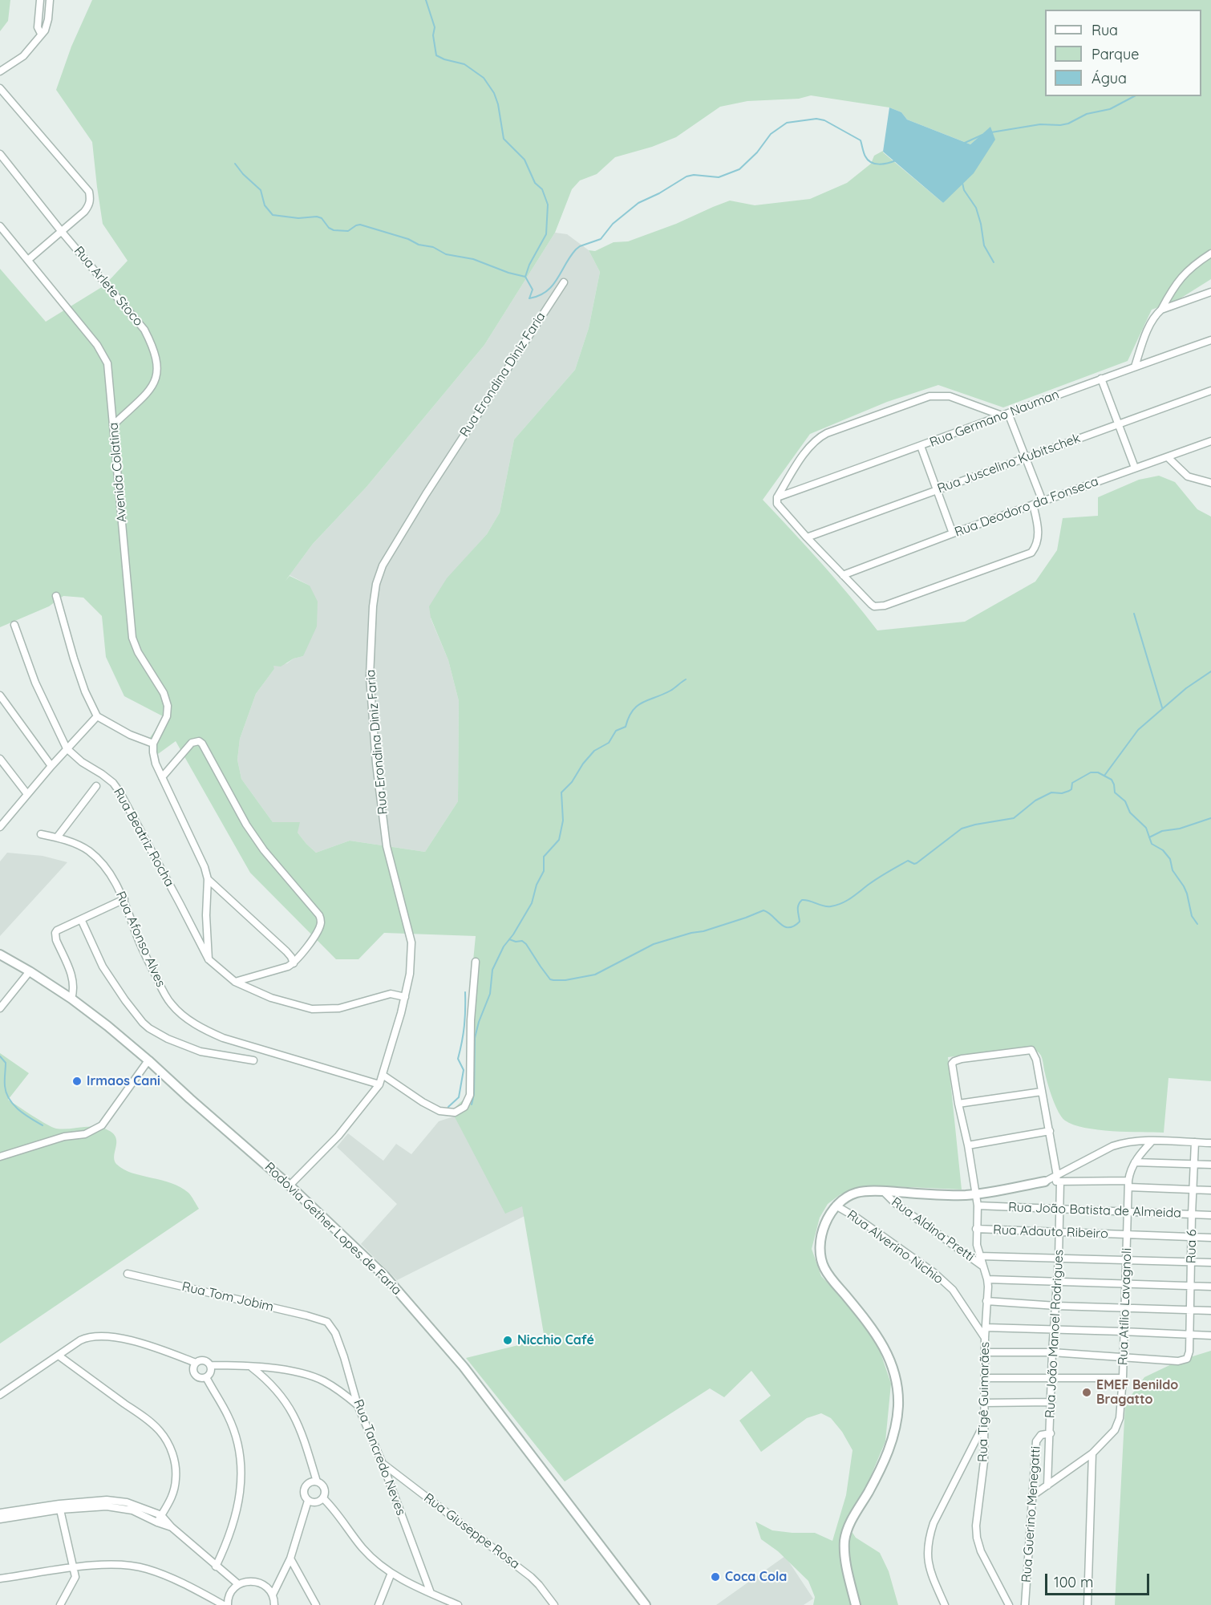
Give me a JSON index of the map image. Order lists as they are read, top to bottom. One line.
{"streets":{"street":["Rua Arlete Stoco","Rua Erondina Diniz Faria","Rua Germano Nauman","Rua Juscelino Kubitschek","Avenida Colatina","Rua Deodoro da Fonseca","Rua Beatriz Rocha","Rua Afonso Alves","Rua João Batista de Almeida","Rodovia Gether Lopes de Faria","Rua Aldina Pretti","Rua Adauto Ribeiro","Rua 6","Rua Alverino Nichio","Rua Tom Jobim","Rua Atílio Lavagnoli","Rua João Manoel Rodrigues","Rua Tigê Guimarães","Rua Tancredo Neves","Rua Guerino Menegatti","Rua Giuseppe Rosa"]},"crossings":[["Rua Arlete Stoco","Avenida Colatina"],["Rua Erondina Diniz Faria","Rua Afonso Alves"],["Rua Erondina Diniz Faria","Rodovia Gether Lopes de Faria"],["Rua João Batista de Almeida","Rua 6"],["Rua João Batista de Almeida","Rua Atílio Lavagnoli"],["Rua João Batista de Almeida","Rua João Manoel Rodrigues"],["Rua João Batista de Almeida","Rua Tigê Guimarães"],["Rua Aldina Pretti","Rua Tigê Guimarães"],["Rua Adauto Ribeiro","Rua 6"],["Rua Adauto Ribeiro","Rua Atílio Lavagnoli"],["Rua Adauto Ribeiro","Rua João Manoel Rodrigues"],["Rua Adauto Ribeiro","Rua Tigê Guimarães"],["Rua 6","Rua Atílio Lavagnoli"],["Rua Alverino Nichio","Rua Tigê Guimarães"],["Rua Tom Jobim","Rua Tancredo Neves"],["Rua Atílio Lavagnoli","Rua João Manoel Rodrigues"],["Rua Atílio Lavagnoli","Rua Guerino Menegatti"],["Rua João Manoel Rodrigues","Rua Tigê Guimarães"],["Rua João Manoel Rodrigues","Rua Guerino Menegatti"],["Rua Tancredo Neves","Rua Giuseppe Rosa"]],"places":["Irmaos Cani","Nicchio Café","EMEF Benildo Bragatto","Coca Cola"],"legend":["Rua","Parque","Água"],"scale_bar":"100 m"}
